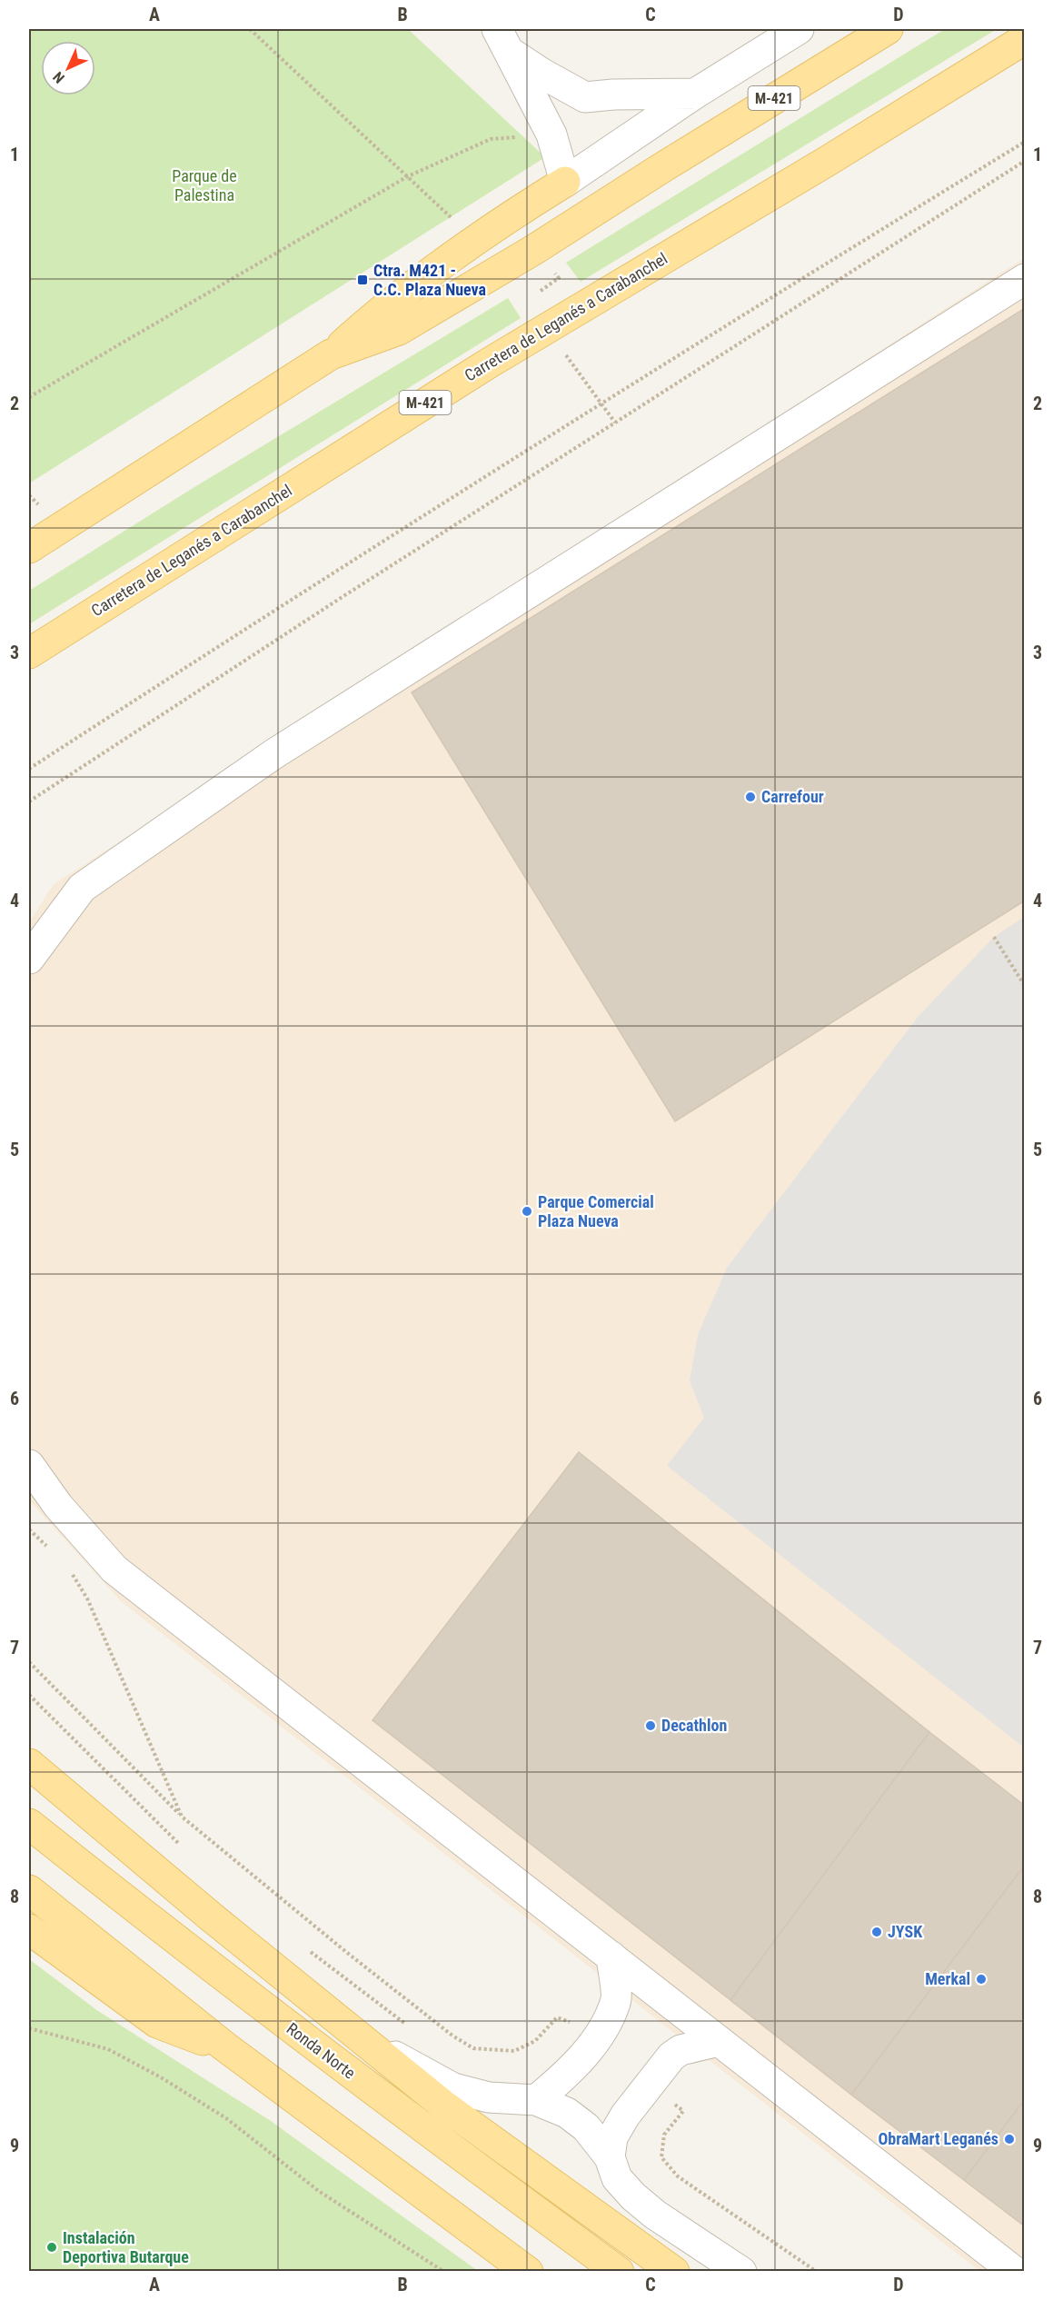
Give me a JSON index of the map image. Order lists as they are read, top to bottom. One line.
{"streets":{"main road":["M-421","Carretera de Leganés a Carabanchel","Ronda Norte"]},"parks":["Parque de Palestina"],"places":{"transit":["Ctra. M421 - C.C. Plaza Nueva"],"other":["Carrefour","Parque Comercial Plaza Nueva","Decathlon","JYSK","Merkal","ObraMart Leganés","Instalación Deportiva Butarque"]},"north":"bottom left","grid":{"columns":["A","B","C","D"],"rows":["1","2","3","4","5","6","7","8","9"]}}
